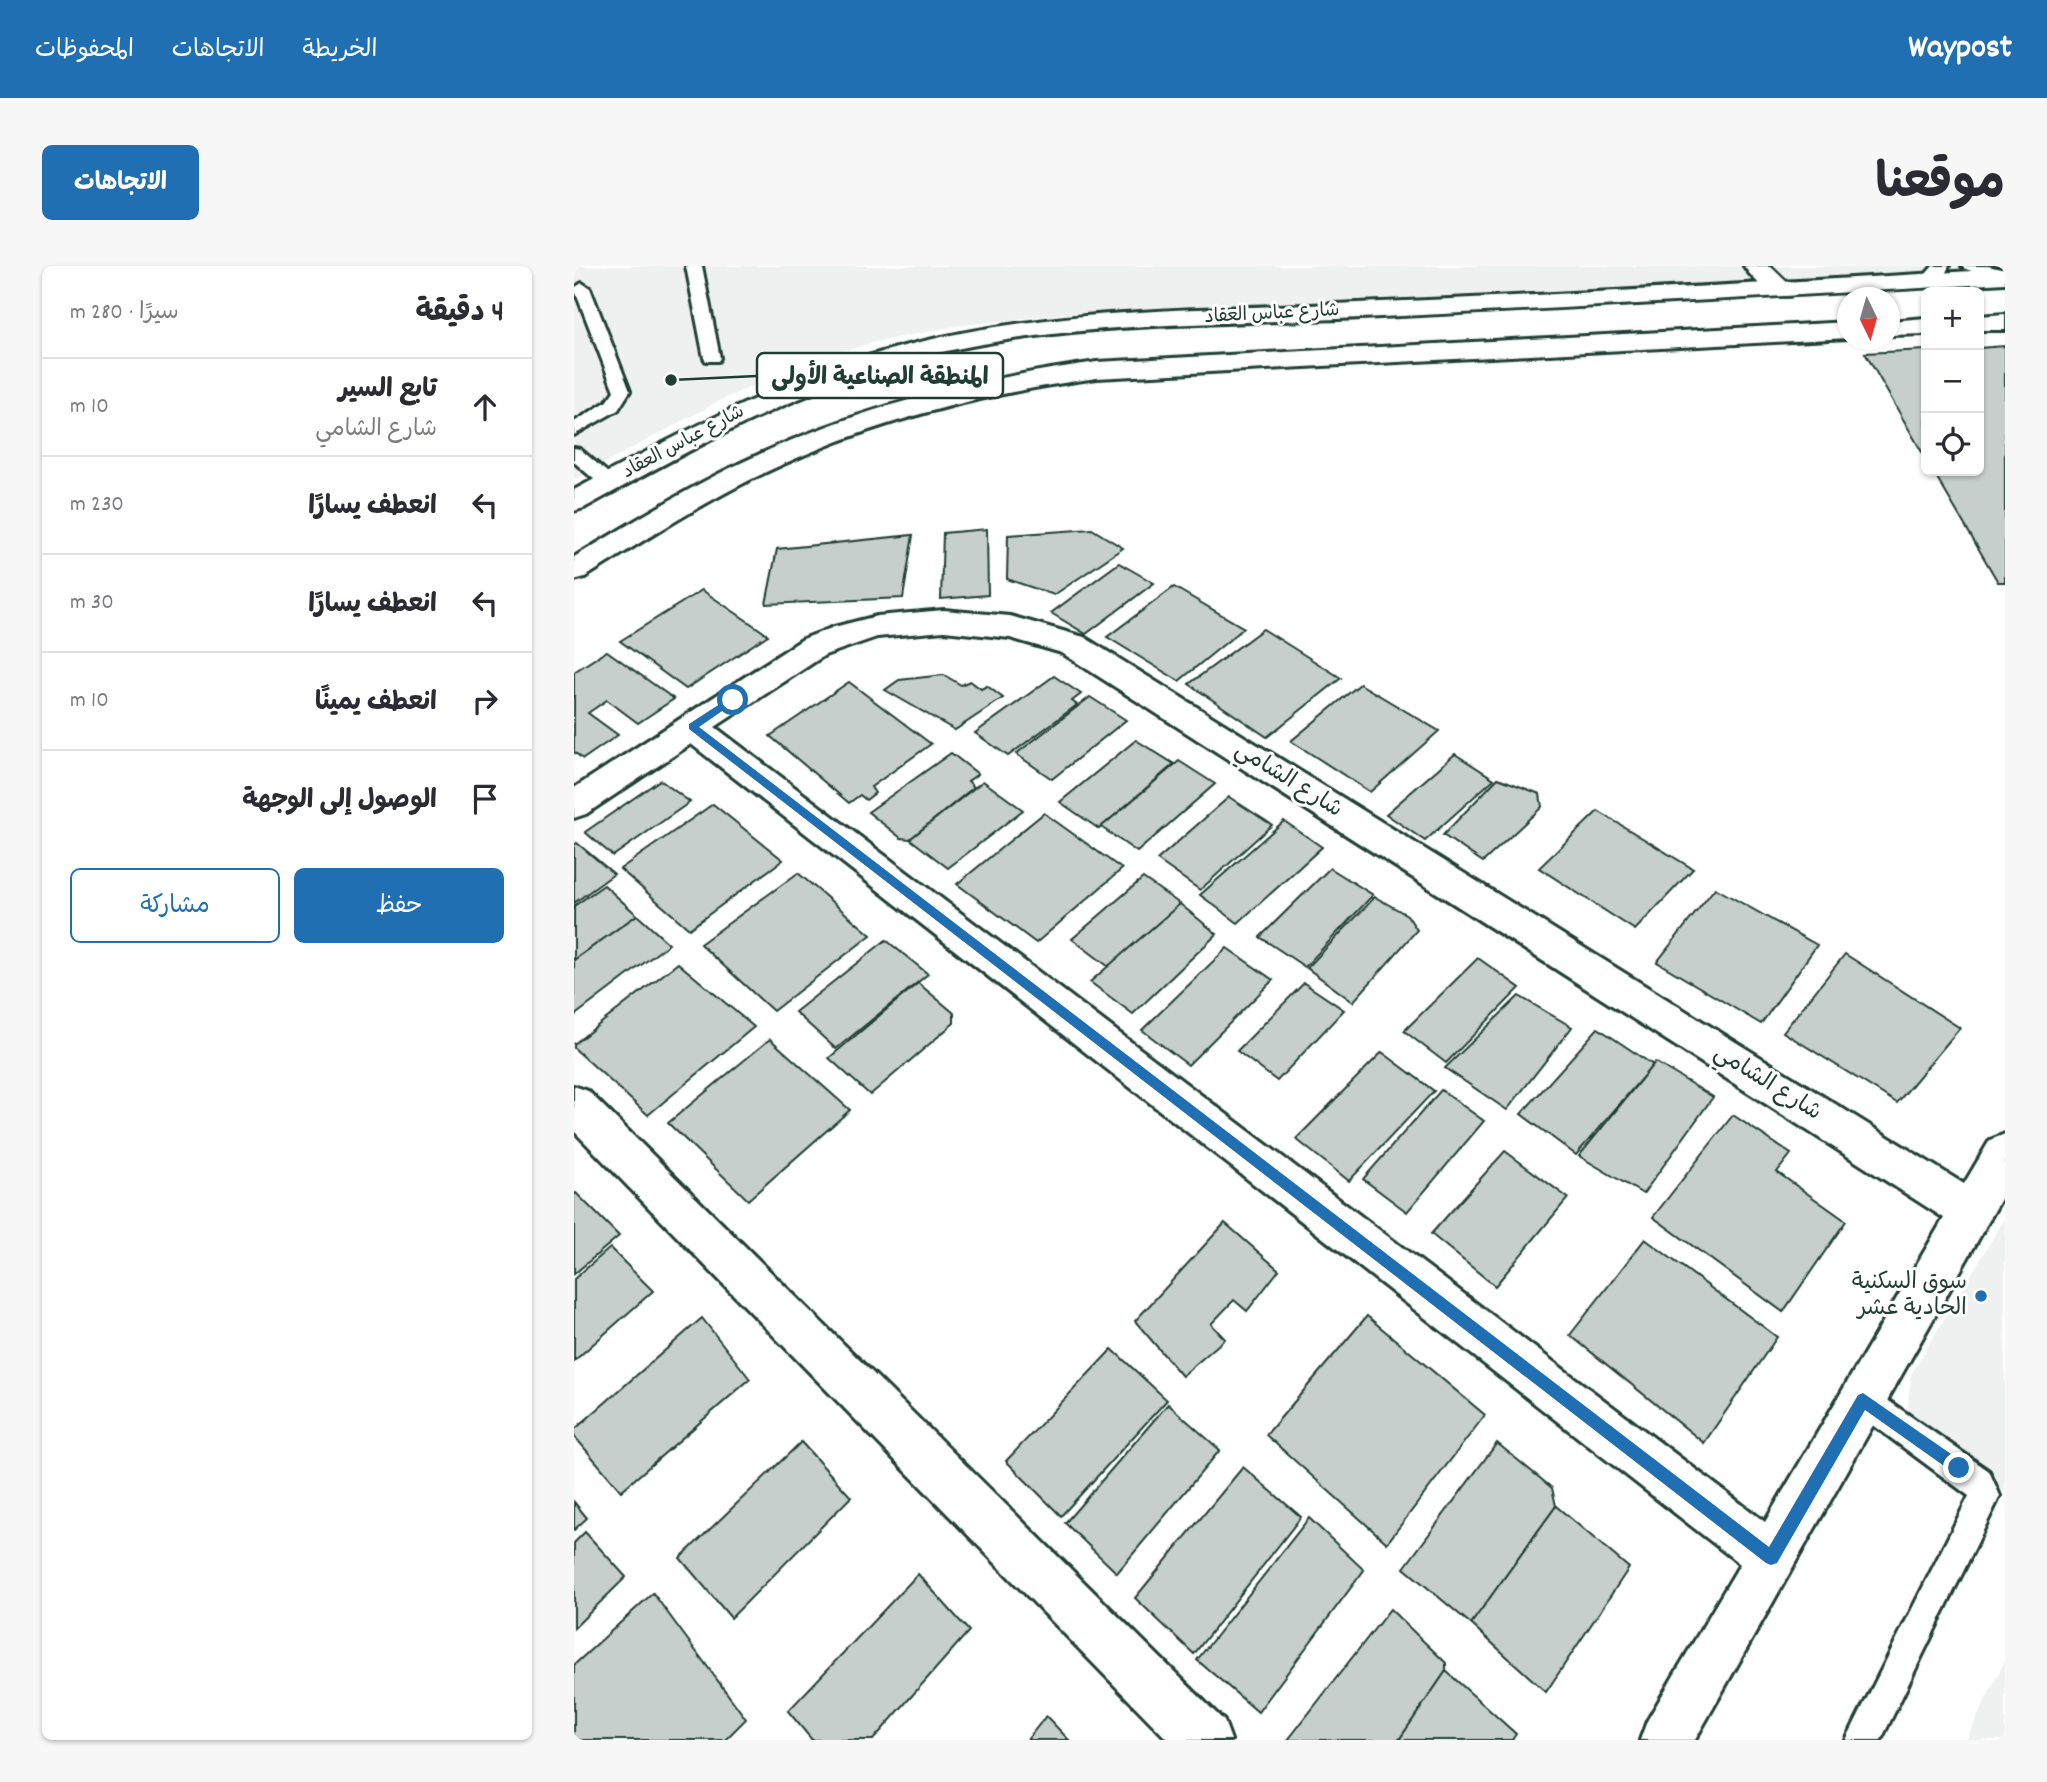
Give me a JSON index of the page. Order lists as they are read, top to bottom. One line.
{"streets":{"street":["شارع عباس العقاد","شارع الشامي"]},"places":["المنطقة الصناعية الأولى","سوق السكنية الحادية عشر"],"north":"bottom","page":{"header":"Waypost","nav":["الخريطة","الاتجاهات","المحفوظات"],"title":"موقعنا","buttons":["الاتجاهات",["حفظ","مشاركة"]],"heading":["4 دقيقة","سيرًا · 280 m"],"map_buttons":["+","−"],"list":[["تابع السير","شارع الشامي","10 m"],["انعطف يسارًا","230 m"],["انعطف يسارًا","30 m"],["انعطف يمينًا","10 m"],"الوصول إلى الوجهة"]}}
